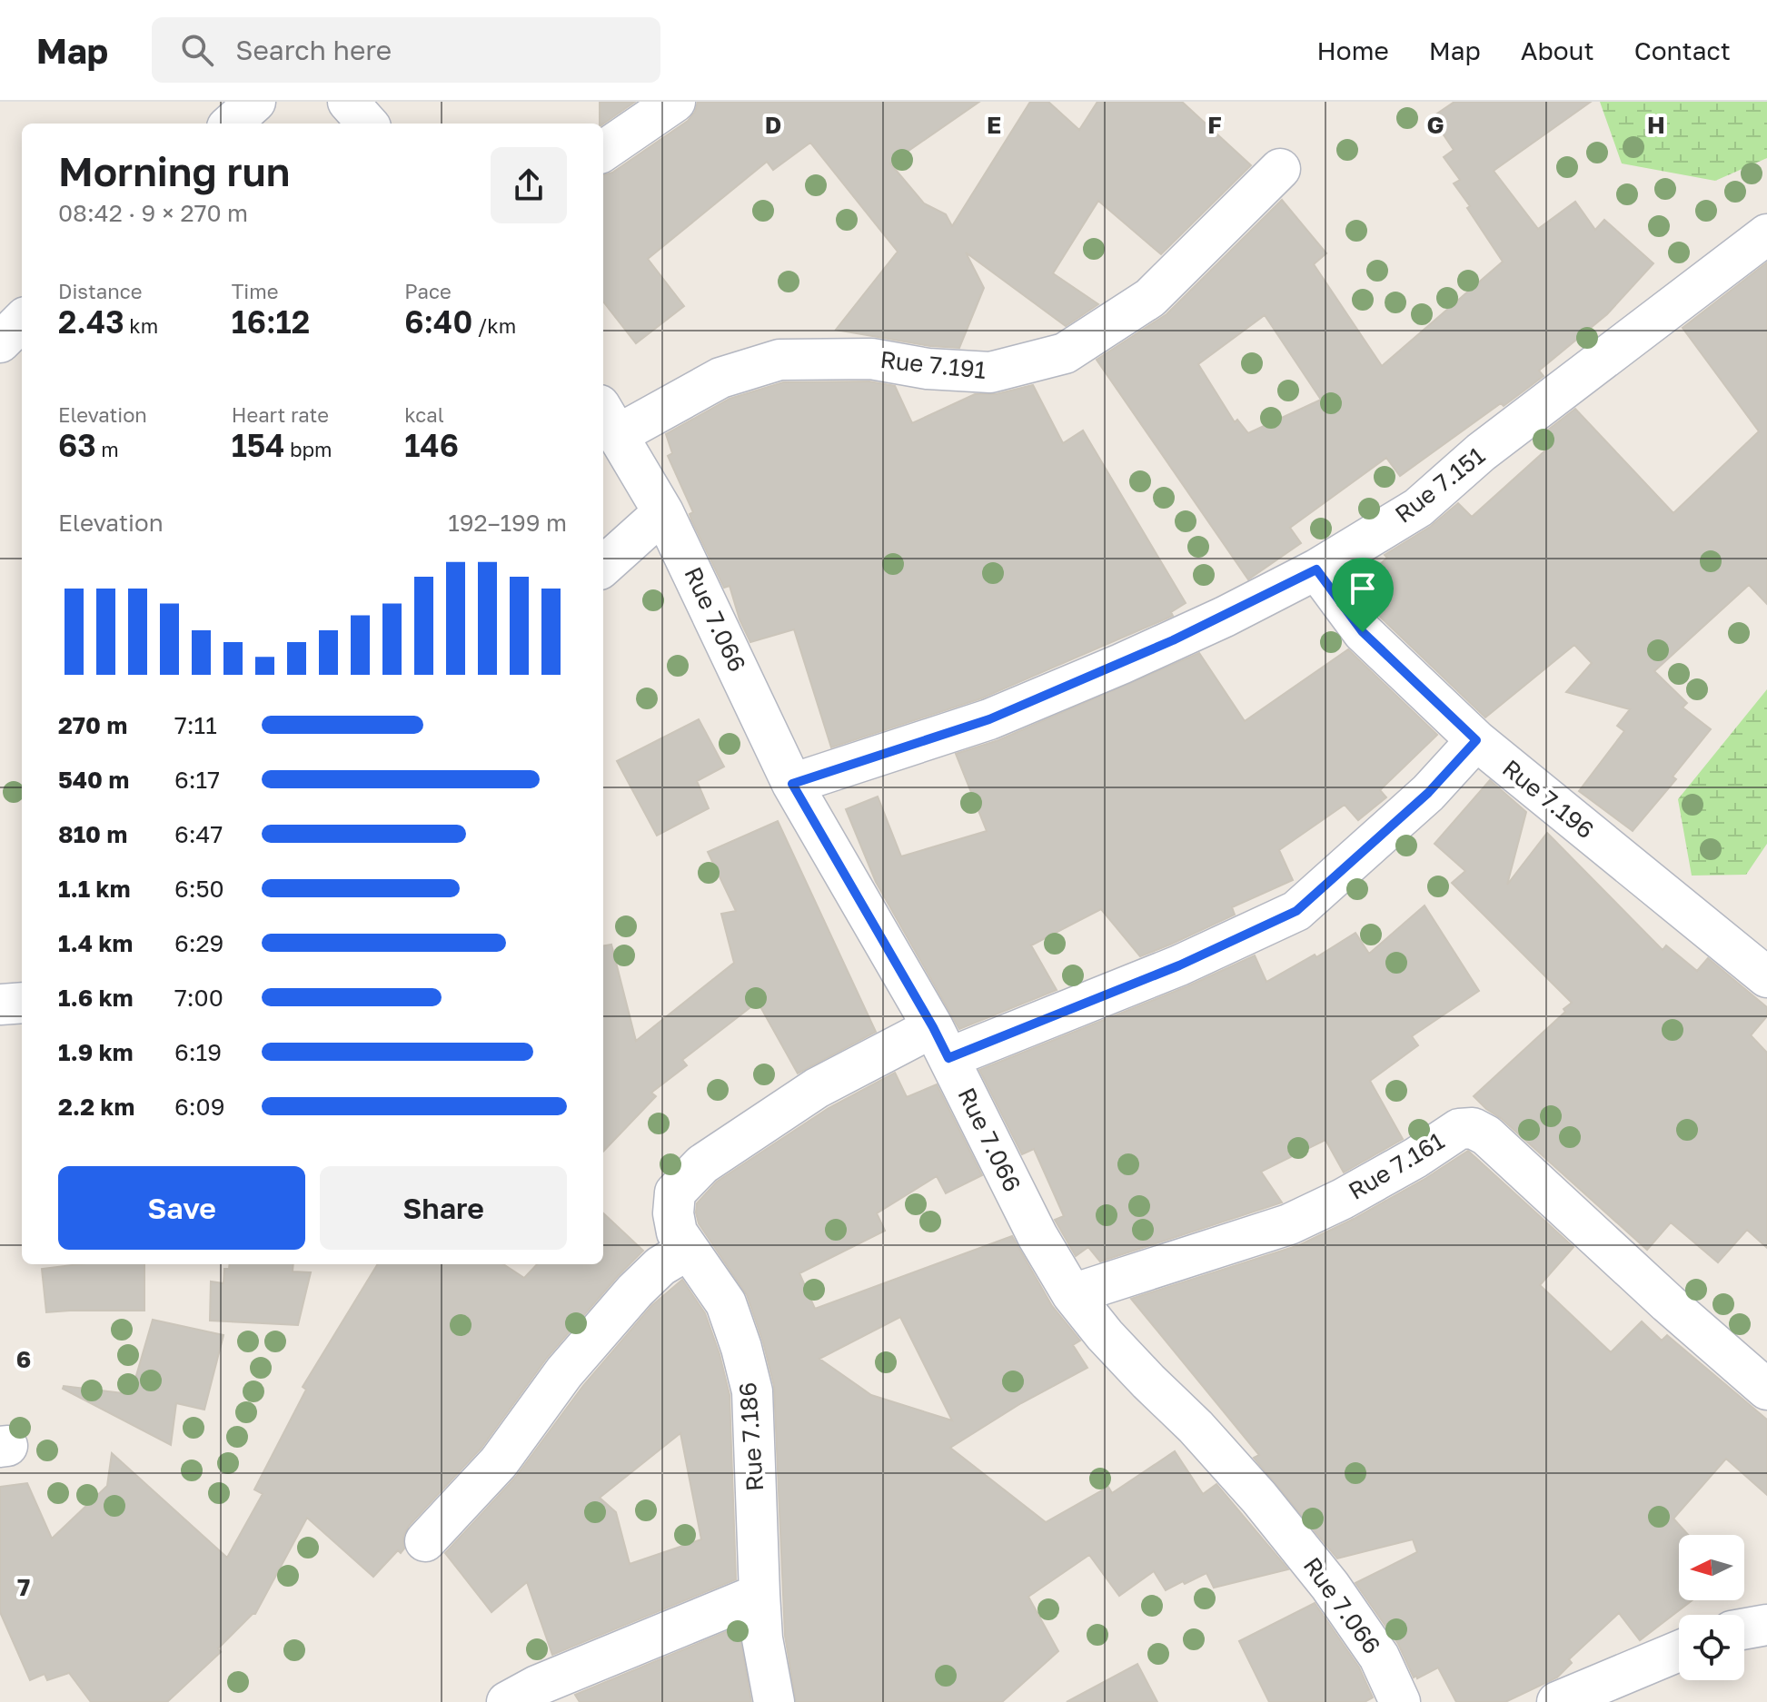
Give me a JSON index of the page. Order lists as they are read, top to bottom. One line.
{"streets":{"street":["Rue 7.191","Rue 7.151","Rue 7.066","Rue 7.196","Rue 7.161","Rue 7.186"]},"crossings":[["Rue 7.191","Rue 7.066"],["Rue 7.151","Rue 7.066"],["Rue 7.151","Rue 7.196"],["Rue 7.066","Rue 7.161"],["Rue 7.066","Rue 7.186"]],"north":"left","page":{"header":"Map","search":"Search here","nav":["Home","Map","About","Contact"],"heading":["Morning run","08:42 · 9 × 270 m"],"stats":[["Distance","2.43 km"],["Time","16:12"],["Pace","6:40 /km"],["Elevation","63 m"],["Heart rate","154 bpm"],["kcal","146"]],"chart":["Elevation","192–199 m"],"list":[{"name":"270 m","note":"7:11"},{"name":"540 m","note":"6:17"},{"name":"810 m","note":"6:47"},{"name":"1.1 km","note":"6:50"},{"name":"1.4 km","note":"6:29"},{"name":"1.6 km","note":"7:00"},{"name":"1.9 km","note":"6:19"},{"name":"2.2 km","note":"6:09"}],"buttons":["Save","Share"]},"grid":{"columns":["D","E","F","G","H"],"rows":["6","7"]}}
